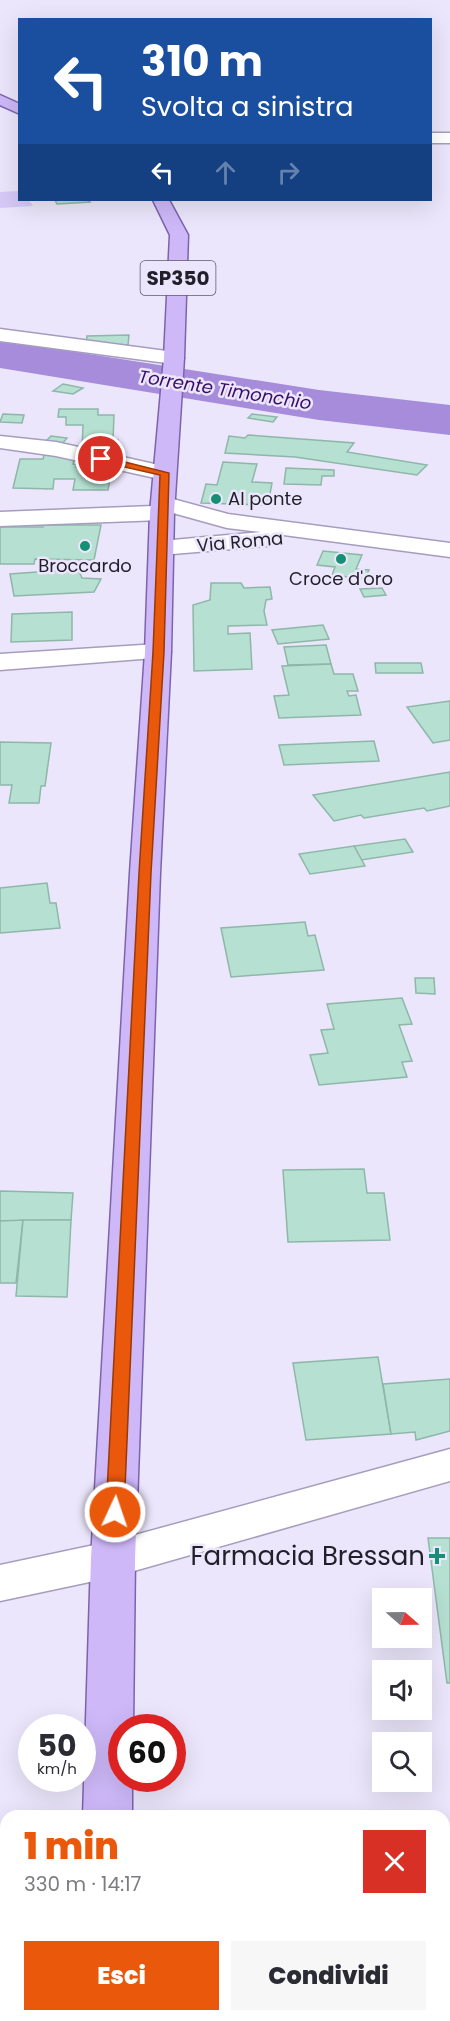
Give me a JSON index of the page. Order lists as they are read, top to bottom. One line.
{"streets":{"main road":["SP350"],"street":["Via Roma"]},"crossings":[["SP350","Via Roma"]],"water":["Torrente Timonchio"],"places":{"other":["Al ponte","Broccardo","Croce d'oro"],"health":["Farmacia Bressan"]},"north":"right","page":{"turn":["310 m","Svolta a sinistra"],"speed":"50 km/h","limit":"60","heading":["1 min","330 m · 14:17"],"buttons":["Esci","Condividi"]}}
